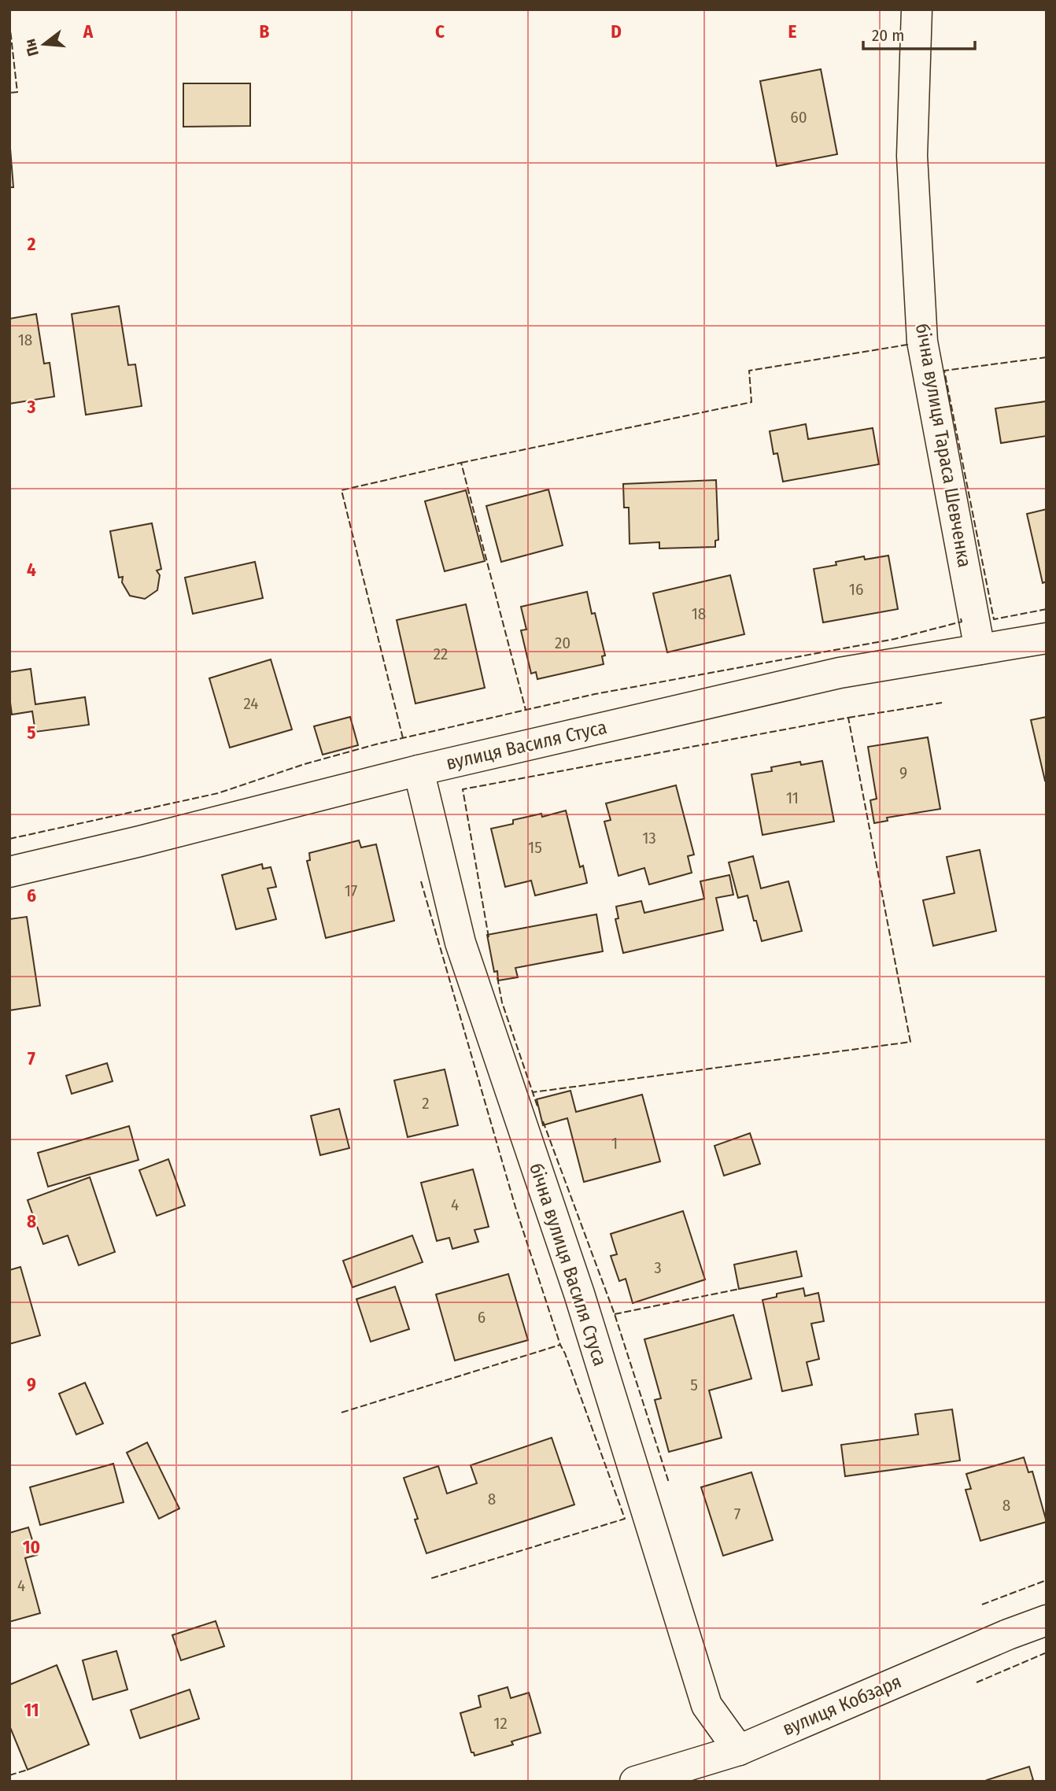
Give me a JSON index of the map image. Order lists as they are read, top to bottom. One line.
{"streets":{"street":["бічна вулиця Тараса Шевченка","вулиця Василя Стуса","бічна вулиця Василя Стуса","вулиця Кобзаря"]},"crossings":[["бічна вулиця Тараса Шевченка","вулиця Василя Стуса"],["вулиця Василя Стуса","бічна вулиця Василя Стуса"],["бічна вулиця Василя Стуса","вулиця Кобзаря"]],"house_numbers":["60","18","16","18","20","22","24","9","11","13","15","17","2","1","4","3","6","5","8","8","7","4","12"],"scale_bar":"20 m","north":"left","grid":{"columns":["A","B","C","D","E"],"rows":["2","3","4","5","6","7","8","9","10","11"]}}
